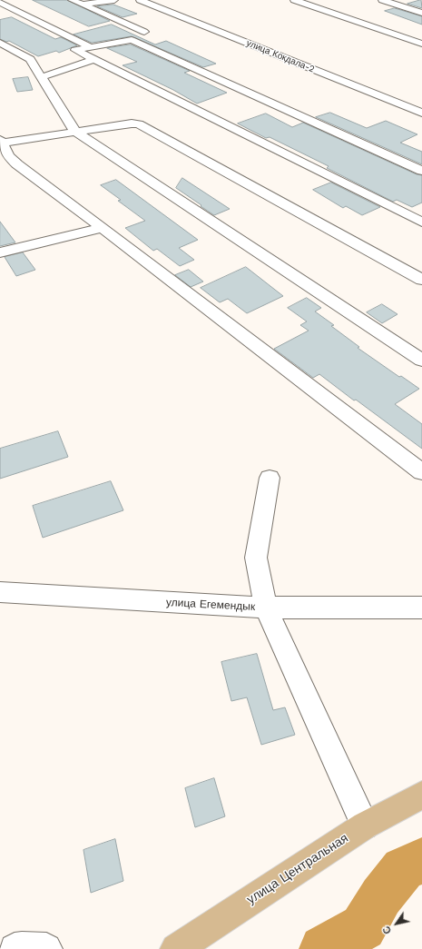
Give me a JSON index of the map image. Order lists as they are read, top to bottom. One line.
{"streets":{"main road":["улица Центральная"],"street":["улица Кокдала-2","улица Егемендык"]},"north":"bottom left"}
